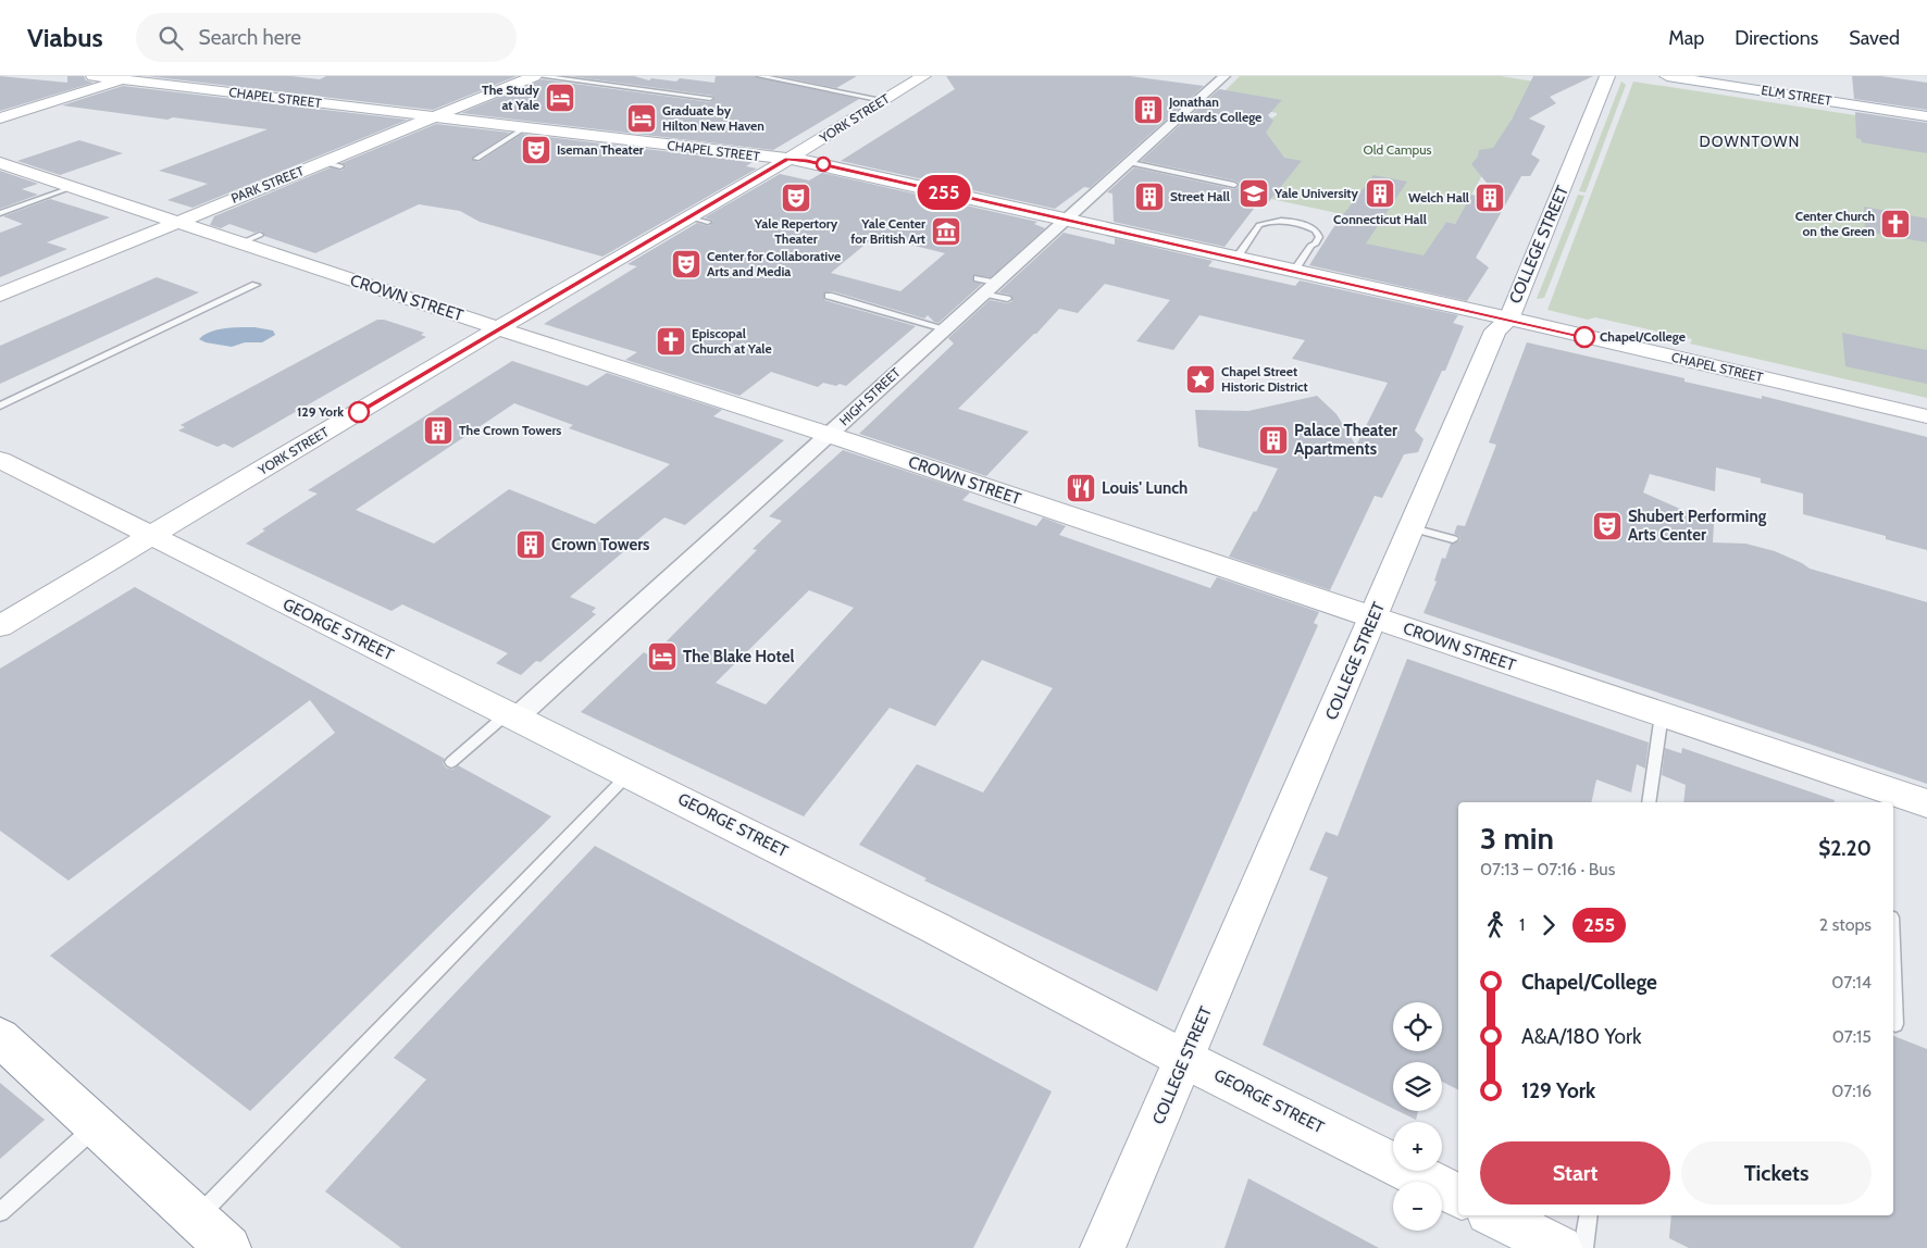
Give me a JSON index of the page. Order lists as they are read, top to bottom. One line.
{"streets":{"main road":["ELM STREET","CHAPEL STREET","YORK STREET","PARK STREET","COLLEGE STREET","CROWN STREET","GEORGE STREET"],"street":["HIGH STREET"]},"crossings":[["CHAPEL STREET","YORK STREET"],["CHAPEL STREET","PARK STREET"],["CHAPEL STREET","COLLEGE STREET"],["CHAPEL STREET","HIGH STREET"],["YORK STREET","CROWN STREET"],["YORK STREET","GEORGE STREET"],["PARK STREET","CROWN STREET"],["COLLEGE STREET","CROWN STREET"],["COLLEGE STREET","GEORGE STREET"],["CROWN STREET","HIGH STREET"],["HIGH STREET","GEORGE STREET"]],"districts":["DOWNTOWN"],"parks":["Old Campus"],"places":{"hotel":["The Study at Yale","Graduate by Hilton New Haven","The Blake Hotel"],"building":["Jonathan Edwards College","Connecticut Hall","Street Hall","Welch Hall","The Crown Towers","Palace Theater Apartments","Crown Towers"],"theatre":["Iseman Theater","Yale Repertory Theater","Center for Collaborative Arts and Media","Shubert Performing Arts Center"],"school or university":["Yale University"],"church":["Center Church on the Green","Episcopal Church at Yale"],"museum":["Yale Center for British Art"],"other":["Chapel/College","129 York"],"place":["Chapel Street Historic District"],"restaurant":["Louis' Lunch"]},"lines":["bus line 255"],"page":{"header":"Viabus","search":"Search here","nav":["Map","Directions","Saved"],"on_map":"255","heading":["3 min","07:13 – 07:16 · Bus","$2.20"],"legs":["1","255","2 stops"],"list":[{"name":"Chapel/College","value":"07:14"},{"name":"A&A/180 York","value":"07:15"},{"name":"129 York","value":"07:16"}],"map_buttons":["+","−"],"buttons":["Start","Tickets"]}}
